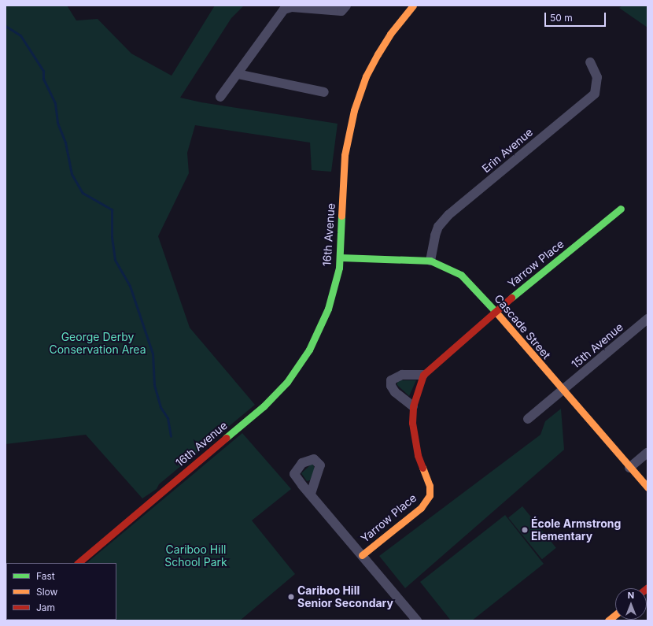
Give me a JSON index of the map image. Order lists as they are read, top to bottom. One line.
{"streets":{"street":["Erin Avenue","16th Avenue","Yarrow Place","Cascade Street","15th Avenue"]},"crossings":[["Erin Avenue","Cascade Street"],["16th Avenue","Cascade Street"],["Yarrow Place","Cascade Street"],["Cascade Street","15th Avenue"]],"parks":["George Derby Conservation Area","Cariboo Hill School Park"],"places":["École Armstrong Elementary","Cariboo Hill Senior Secondary"],"legend":["Fast","Slow","Jam"],"scale_bar":"50 m","north":"top"}
